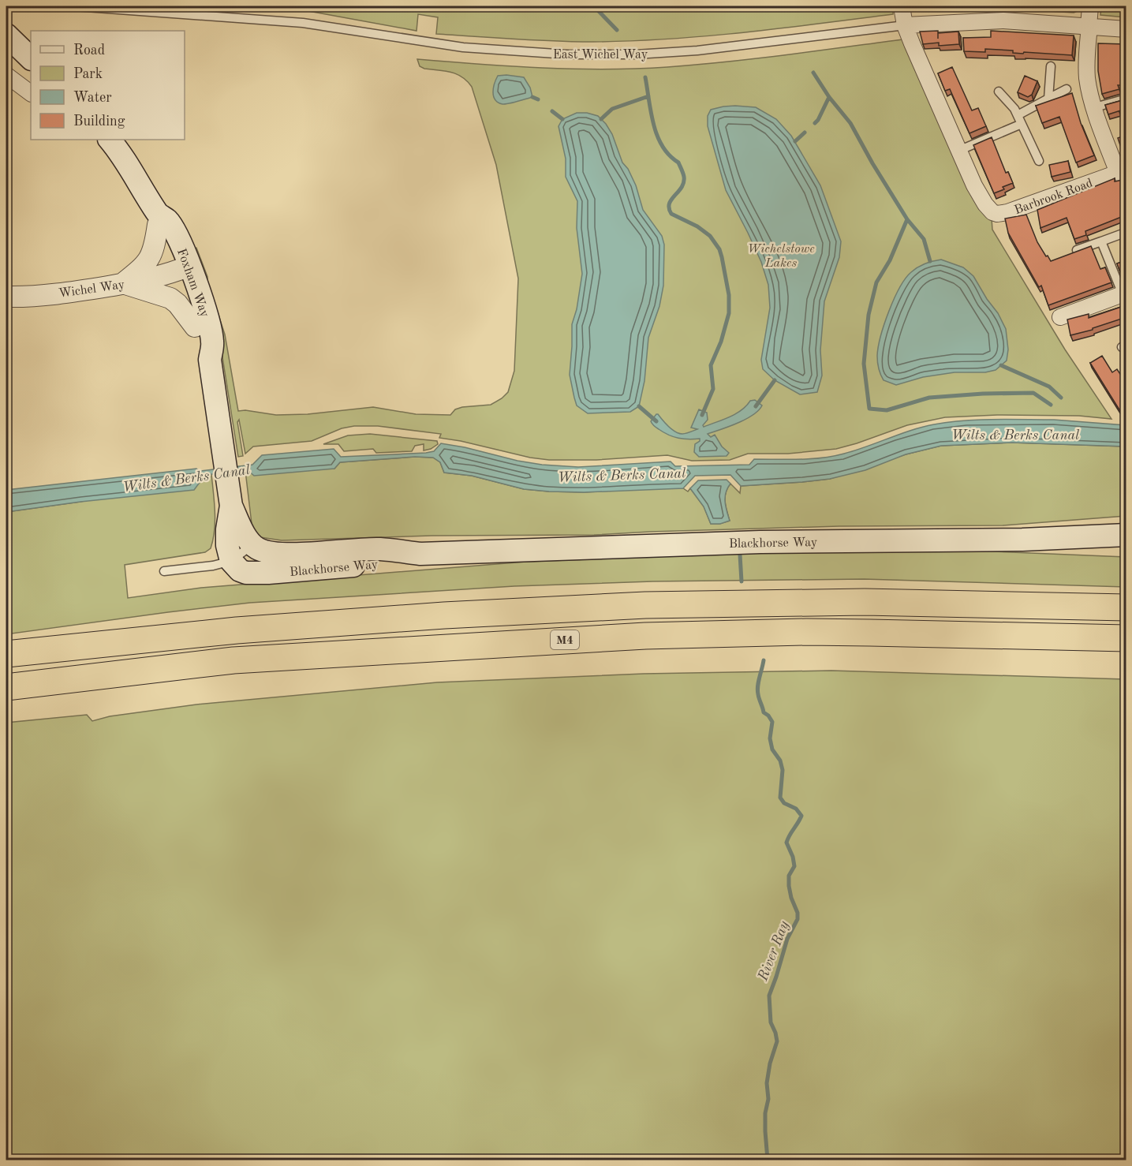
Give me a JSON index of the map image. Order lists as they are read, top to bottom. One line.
{"streets":{"highway":["M4"],"main road":["Foxham Way","Blackhorse Way"],"street":["East Wichel Way","Barbrook Road","Wichel Way"]},"crossings":[["East Wichel Way","Barbrook Road"],["Foxham Way","Wichel Way"],["Foxham Way","Blackhorse Way"]],"water":["Wilts & Berks Canal","River Ray"],"parks":["Wichelstowe Lakes"],"legend":["Road","Park","Water","Building"]}
